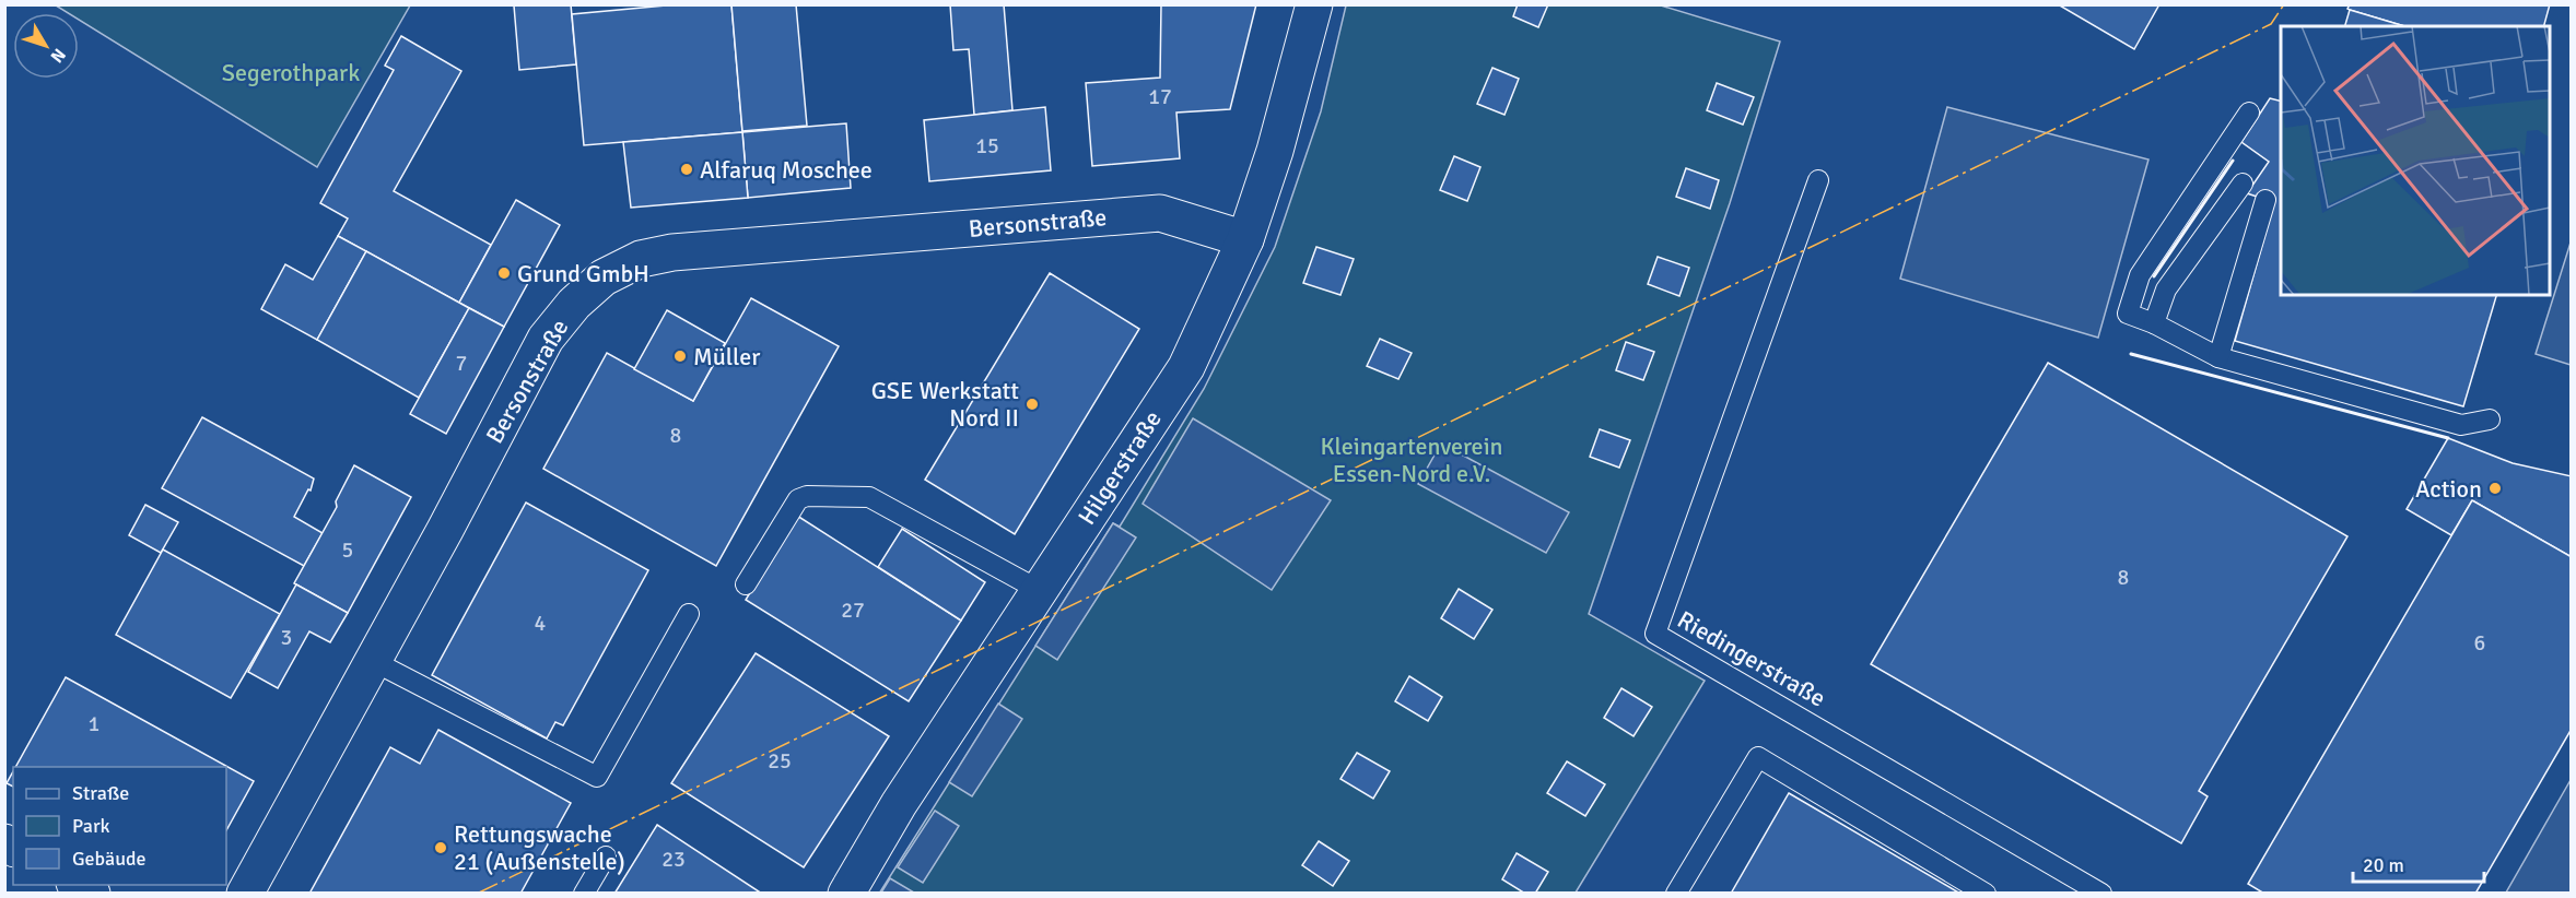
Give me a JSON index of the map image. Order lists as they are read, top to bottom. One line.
{"streets":{"street":["Bersonstraße","Hilgerstraße"],"lane":["Riedingerstraße"]},"crossings":[["Bersonstraße","Hilgerstraße"]],"parks":["Segerothpark","Kleingartenverein Essen-Nord e.V."],"places":["Alfaruq Moschee","Grund GmbH","Müller","GSE Werkstatt Nord II","Action","Rettungswache 21 (Außenstelle)"],"house_numbers":["17","15","7","8","5","8","27","4","3","6","1","25","23"],"legend":["Straße","Park","Gebäude"],"scale_bar":"20 m","north":"bottom right"}
